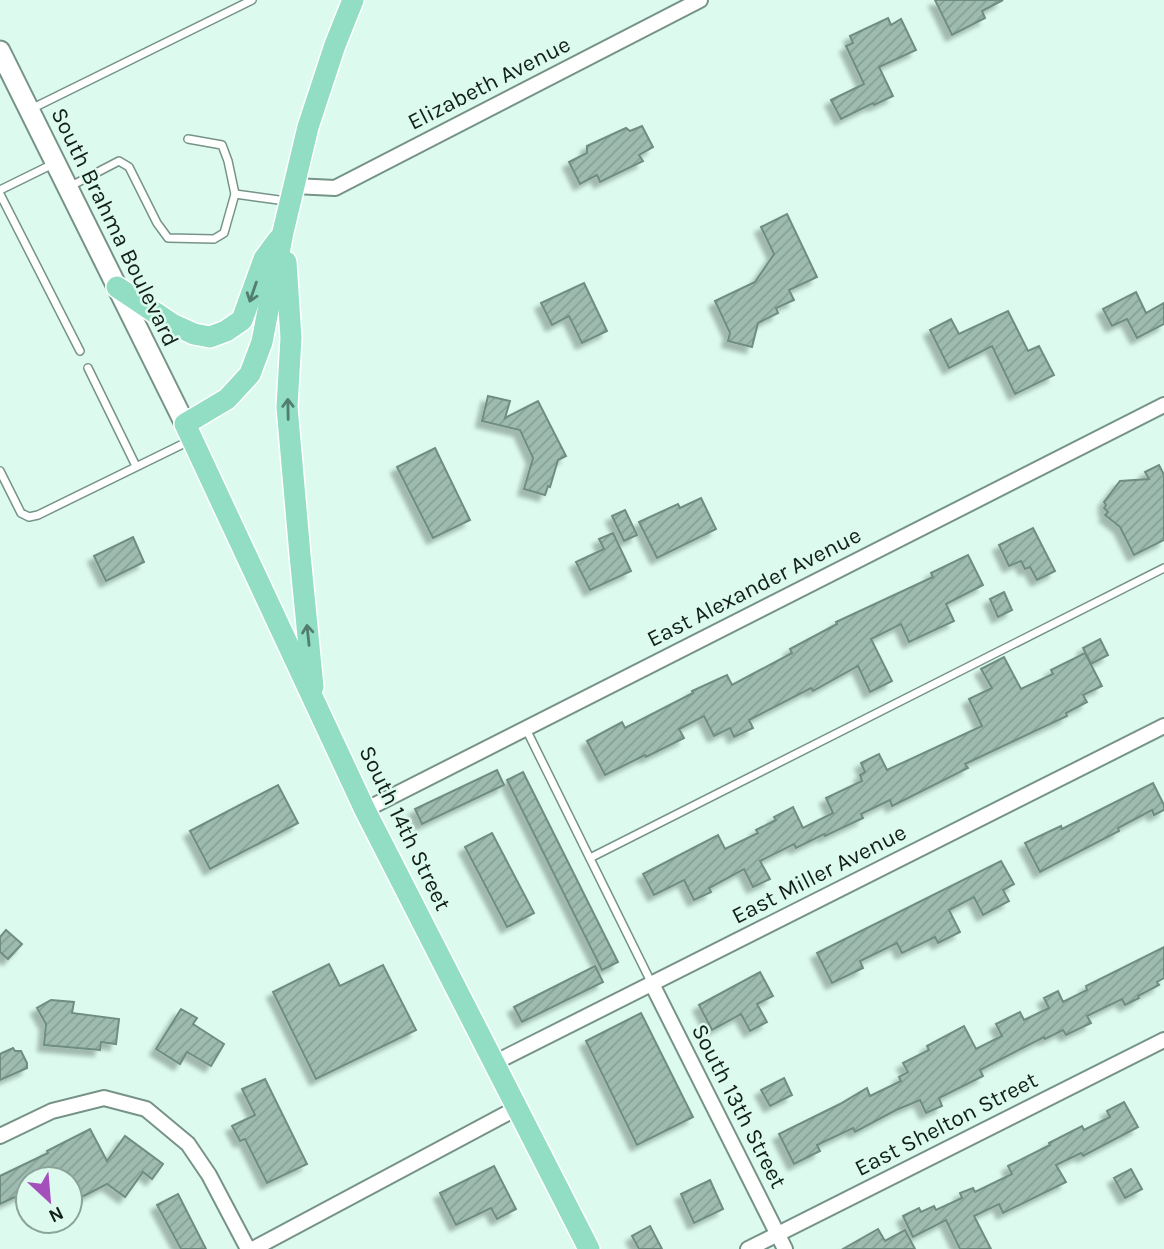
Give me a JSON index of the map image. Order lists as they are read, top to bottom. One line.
{"streets":{"main road":["South Brahma Boulevard","South 14th Street"],"street":["Elizabeth Avenue","East Alexander Avenue","East Miller Avenue","South 13th Street","East Shelton Street"]},"crossings":[["South Brahma Boulevard","South 14th Street"],["East Alexander Avenue","South 14th Street"],["South 14th Street","East Miller Avenue"],["East Miller Avenue","South 13th Street"],["South 13th Street","East Shelton Street"]],"north":"bottom right"}
